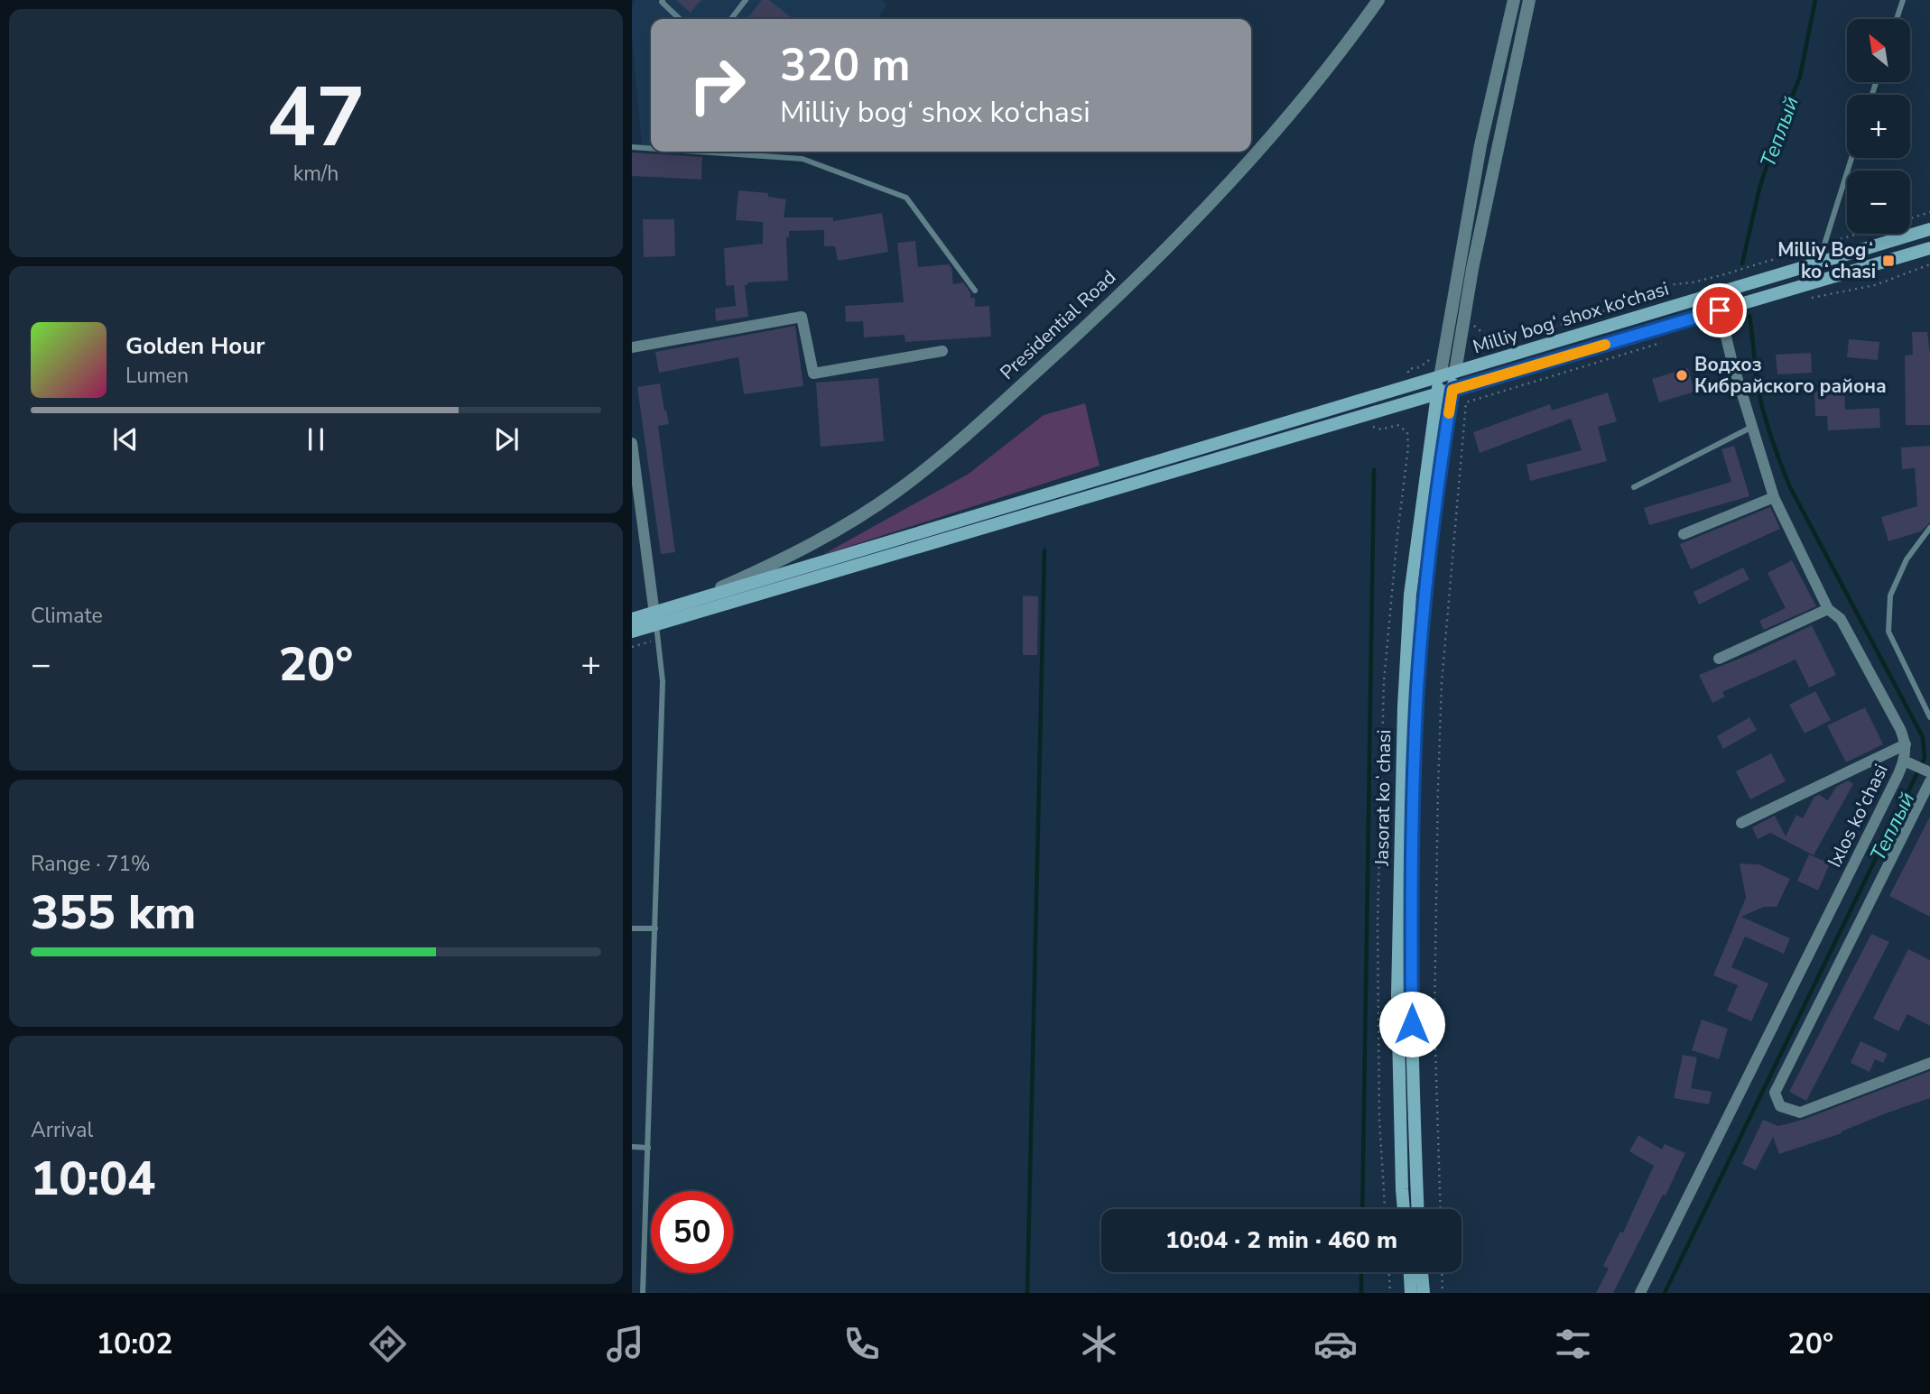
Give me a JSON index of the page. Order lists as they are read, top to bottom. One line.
{"streets":{"main road":["Milliy bog‘ shox ko‘chasi","Jasorat koʻchasi"],"street":["Presidential Road","Ixlos ko'chasi"]},"crossings":[["Milliy bog‘ shox ko‘chasi","Presidential Road"],["Milliy bog‘ shox ko‘chasi","Jasorat koʻchasi"]],"water":["Теплый"],"places":{"transit":["Milliy Bogʻ koʻchasi"],"other":["Водхоз Кибрайского района"]},"north":"top left","page":{"tile":[["47","km/h"],"Climate",["Range · 71%","355 km"],["Arrival","10:04"]],"map_buttons":["+","−"],"turn":["320 m","Milliy bog‘ shox ko‘chasi"],"song":["Golden Hour","Lumen"],"heat":["−","20°","+"],"limit":"50","trip":"10:04 · 2 min · 460 m","tabs":["10:02","20°"]}}
